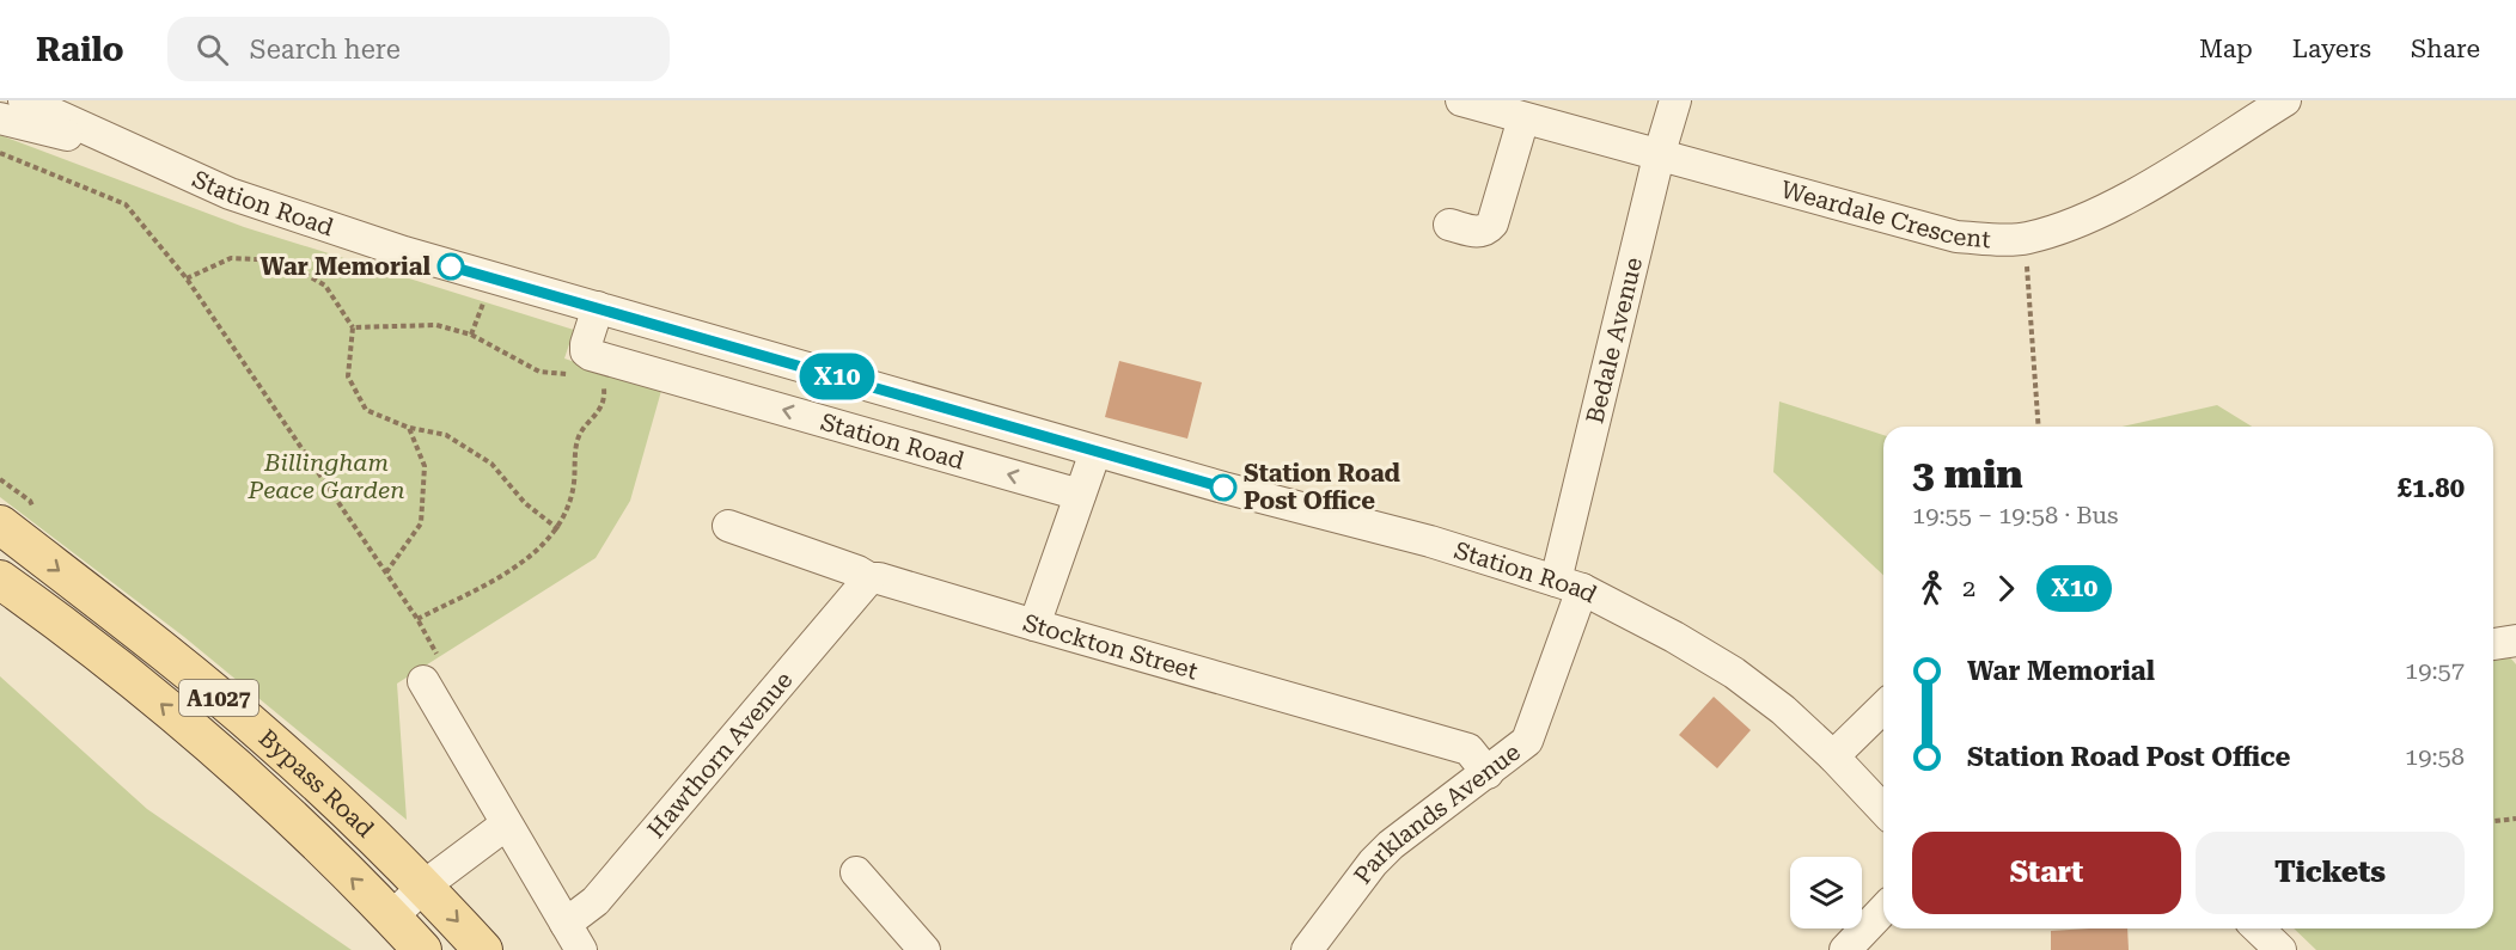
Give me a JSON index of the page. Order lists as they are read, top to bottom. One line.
{"streets":{"main road":["A1027","Bypass Road"],"street":["Station Road","Weardale Crescent","Bedale Avenue","Stockton Street","Hawthorn Avenue","Parklands Avenue"]},"crossings":[["Station Road","Bedale Avenue"],["Station Road","Parklands Avenue"],["Weardale Crescent","Bedale Avenue"],["Bedale Avenue","Parklands Avenue"],["Stockton Street","Hawthorn Avenue"],["Stockton Street","Parklands Avenue"]],"parks":["Billingham Peace Garden"],"places":["War Memorial","Station Road Post Office"],"lines":["bus line X10"],"page":{"header":"Railo","search":"Search here","nav":["Map","Layers","Share"],"on_map":"X10","heading":["3 min","19:55 – 19:58 · Bus","£1.80"],"legs":["2","X10"],"list":[{"name":"War Memorial","value":"19:57"},{"name":"Station Road Post Office","value":"19:58"}],"buttons":["Start","Tickets"]}}
